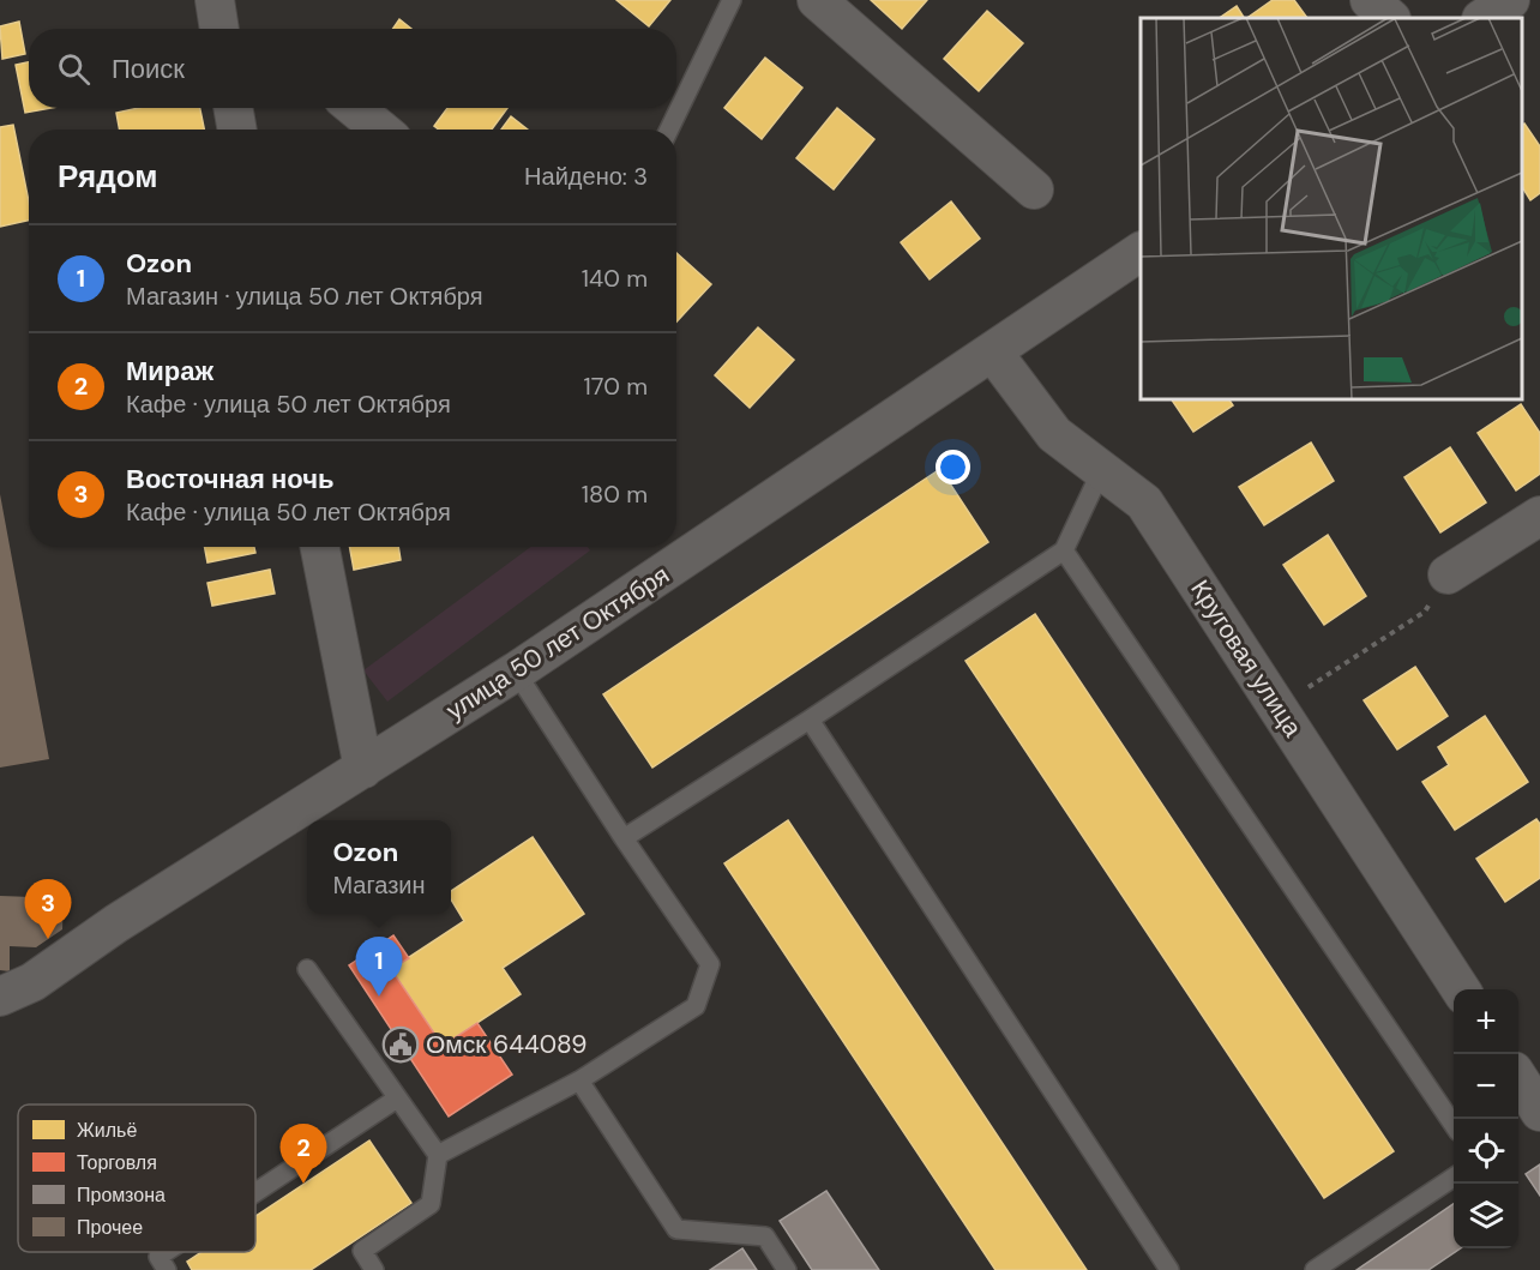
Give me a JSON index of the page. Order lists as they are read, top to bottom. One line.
{"streets":{"street":["улица 50 лет Октября","Круговая улица"]},"crossings":[["улица 50 лет Октября","Круговая улица"]],"places":{"public building":["Омск 644089"]},"legend":["Жильё","Торговля","Промзона","Прочее"],"page":{"search":"Поиск","heading":["Рядом","Найдено: 3"],"list":[{"mark":"1","name":"Ozon","note":"Магазин · улица 50 лет Октября","value":"140 m"},{"mark":"2","name":"Мираж","note":"Кафе · улица 50 лет Октября","value":"170 m"},{"mark":"3","name":"Восточная ночь","note":"Кафе · улица 50 лет Октября","value":"180 m"}],"popup":["Ozon","Магазин"],"pins":["3","1","2"],"map_buttons":["+","−"]}}
